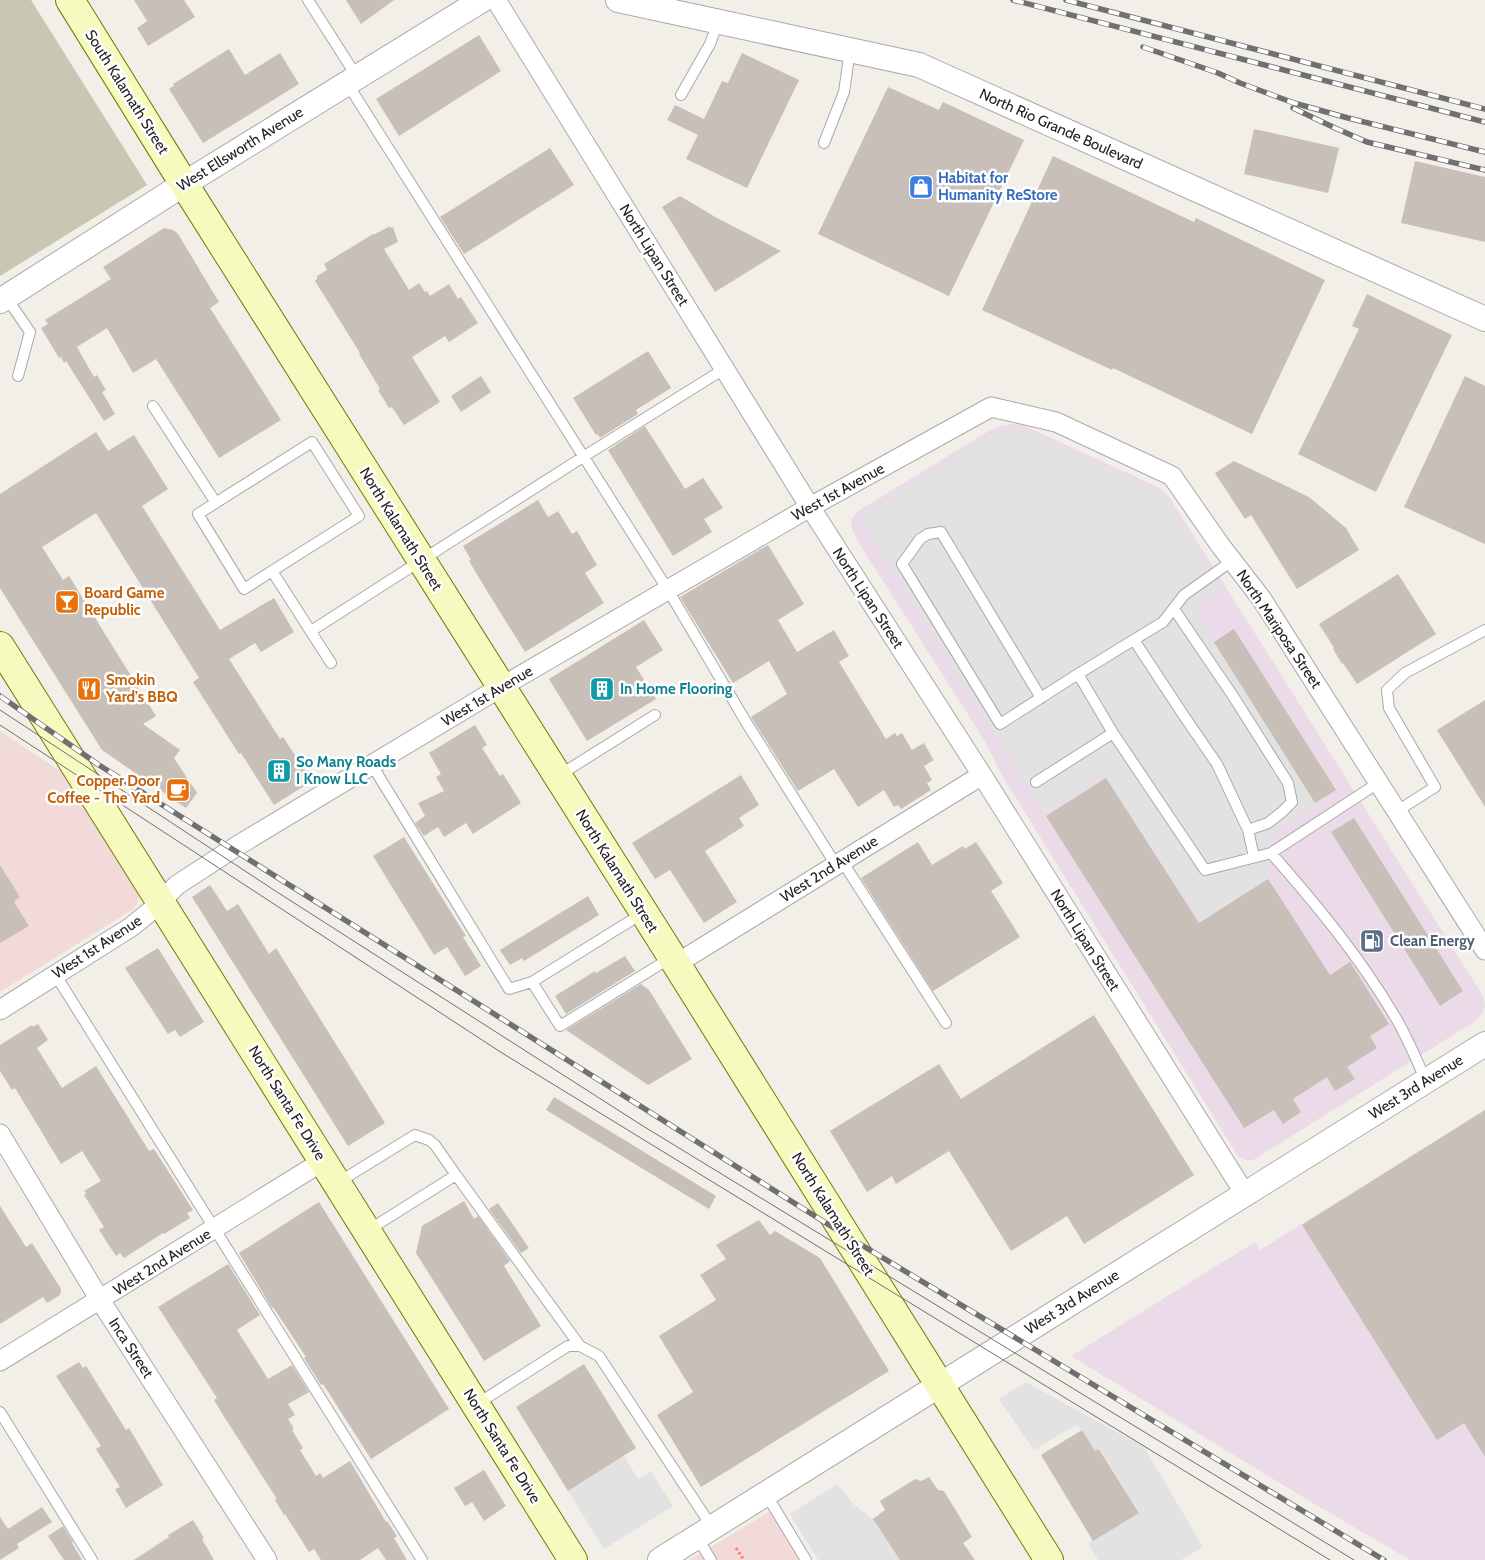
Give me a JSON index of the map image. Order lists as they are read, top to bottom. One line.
{"streets":{"main road":["South Kalamath Street","North Kalamath Street","North Santa Fe Drive"],"street":["North Rio Grande Boulevard","West Ellsworth Avenue","North Lipan Street","West 1st Avenue","North Mariposa Street","West 2nd Avenue","West 3rd Avenue","Inca Street"]},"crossings":[["South Kalamath Street","West Ellsworth Avenue"],["South Kalamath Street","North Kalamath Street"],["West Ellsworth Avenue","North Kalamath Street"],["North Lipan Street","West 1st Avenue"],["North Lipan Street","West 2nd Avenue"],["North Lipan Street","West 3rd Avenue"],["West 1st Avenue","North Kalamath Street"],["West 1st Avenue","North Mariposa Street"],["West 1st Avenue","North Santa Fe Drive"],["North Kalamath Street","West 2nd Avenue"],["North Kalamath Street","West 3rd Avenue"],["West 2nd Avenue","North Santa Fe Drive"],["West 2nd Avenue","Inca Street"]],"places":{"shop":["Habitat for Humanity ReStore"],"bar":["Board Game Republic"],"restaurant":["Smokin Yard's BBQ"],"building":["In Home Flooring","So Many Roads I Know LLC"],"cafe":["Copper Door Coffee - The Yard"],"fuel station":["Clean Energy"]}}
